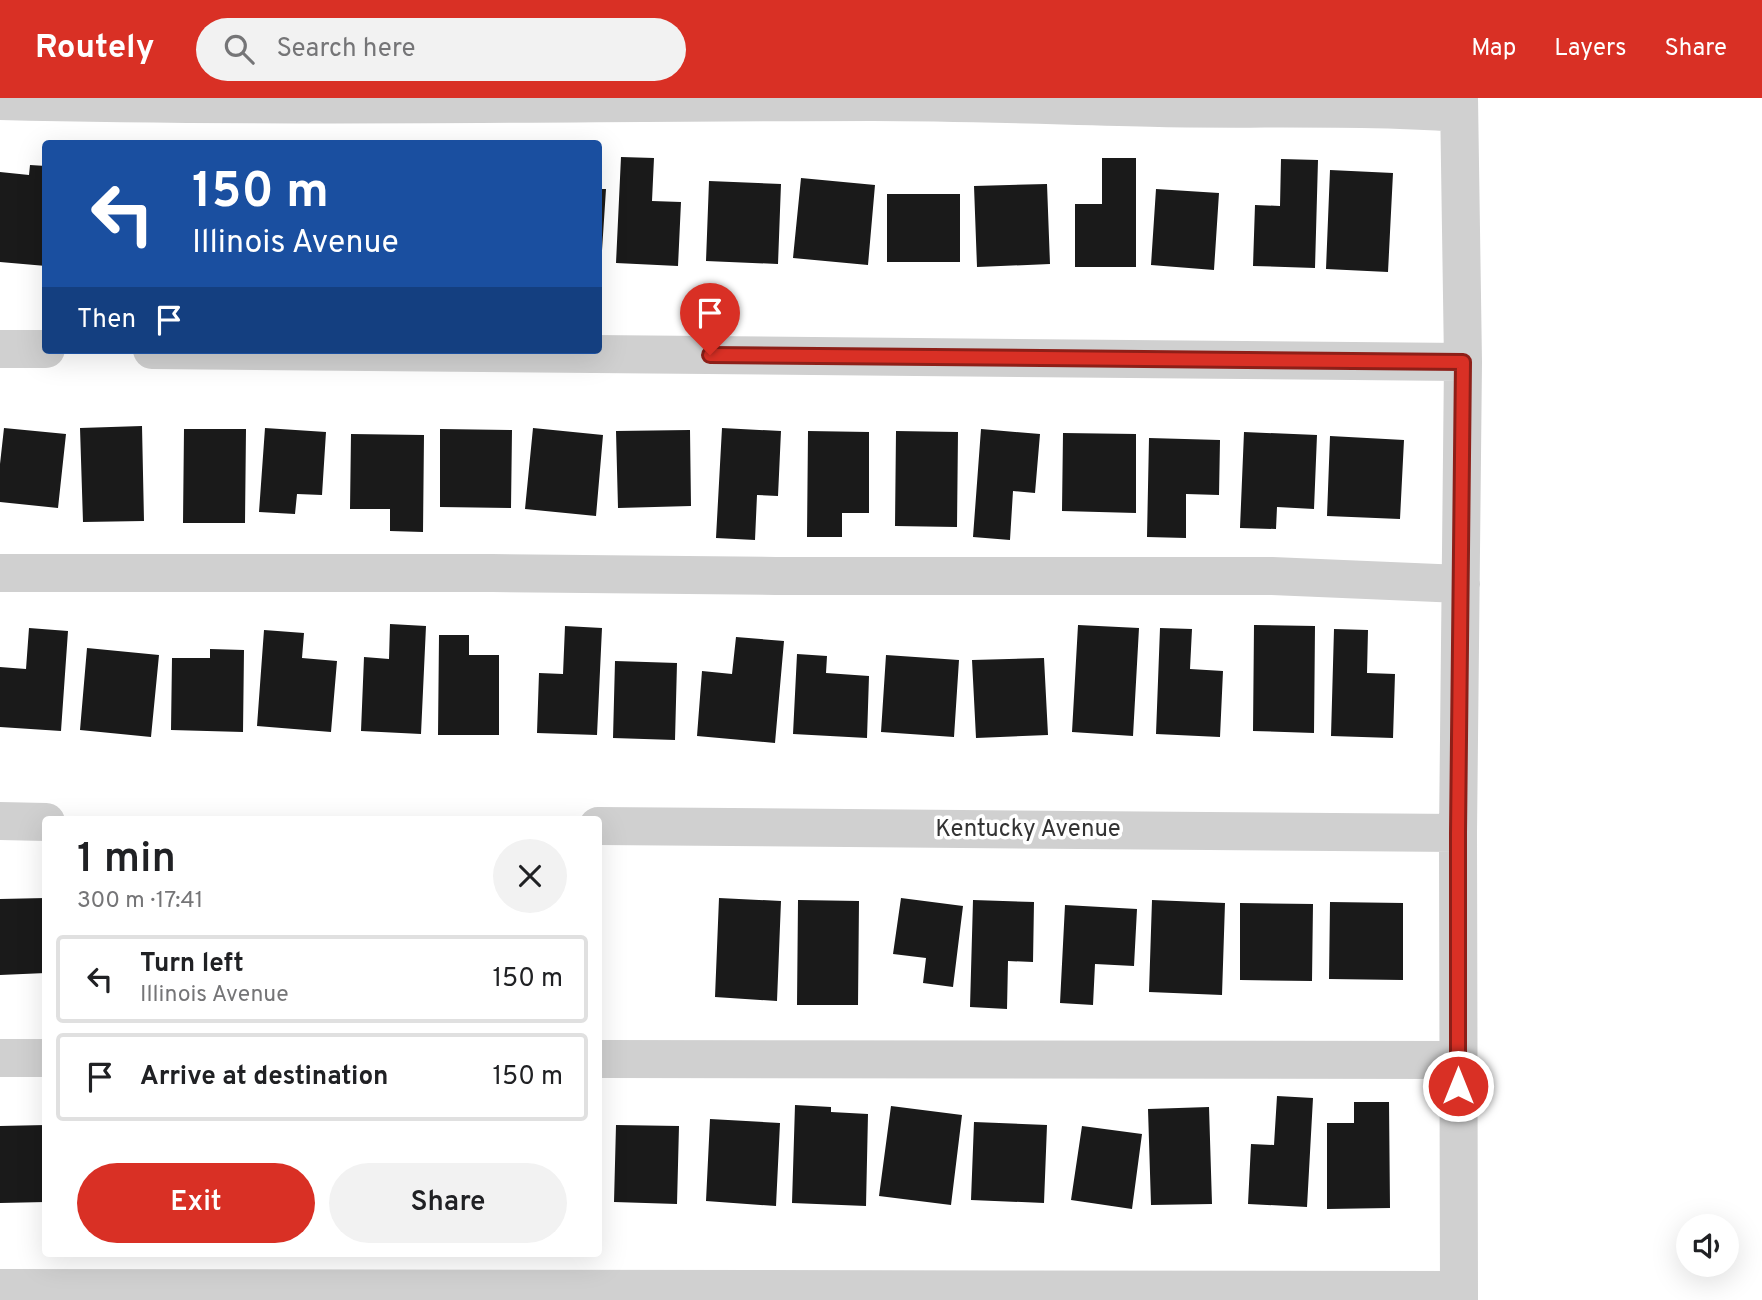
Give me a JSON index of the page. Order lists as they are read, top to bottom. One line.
{"streets":{"street":["Kentucky Avenue"]},"page":{"header":"Routely","search":"Search here","nav":["Map","Layers","Share"],"turn":["150 m","Illinois Avenue"],"then":"Then","heading":["1 min","300 m · 17:41"],"list":[{"name":"Turn left","note":"Illinois Avenue","value":"150 m"},{"name":"Arrive at destination","value":"150 m"}],"buttons":["Exit","Share"]}}
